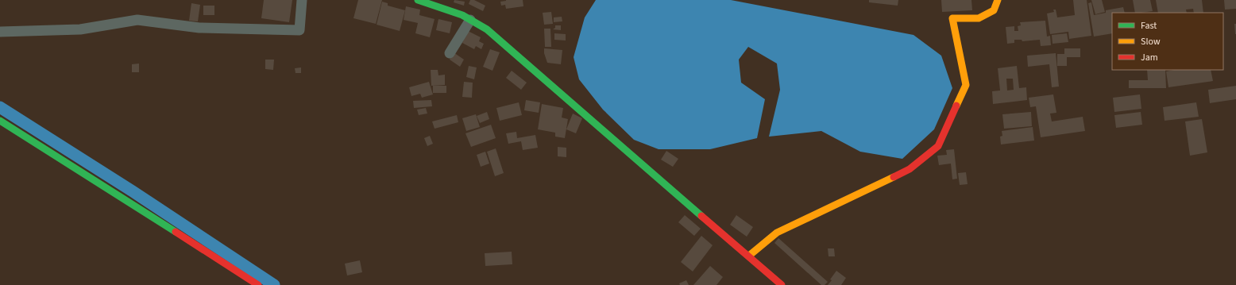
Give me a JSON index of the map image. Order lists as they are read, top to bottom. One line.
{"legend":["Fast","Slow","Jam"]}
